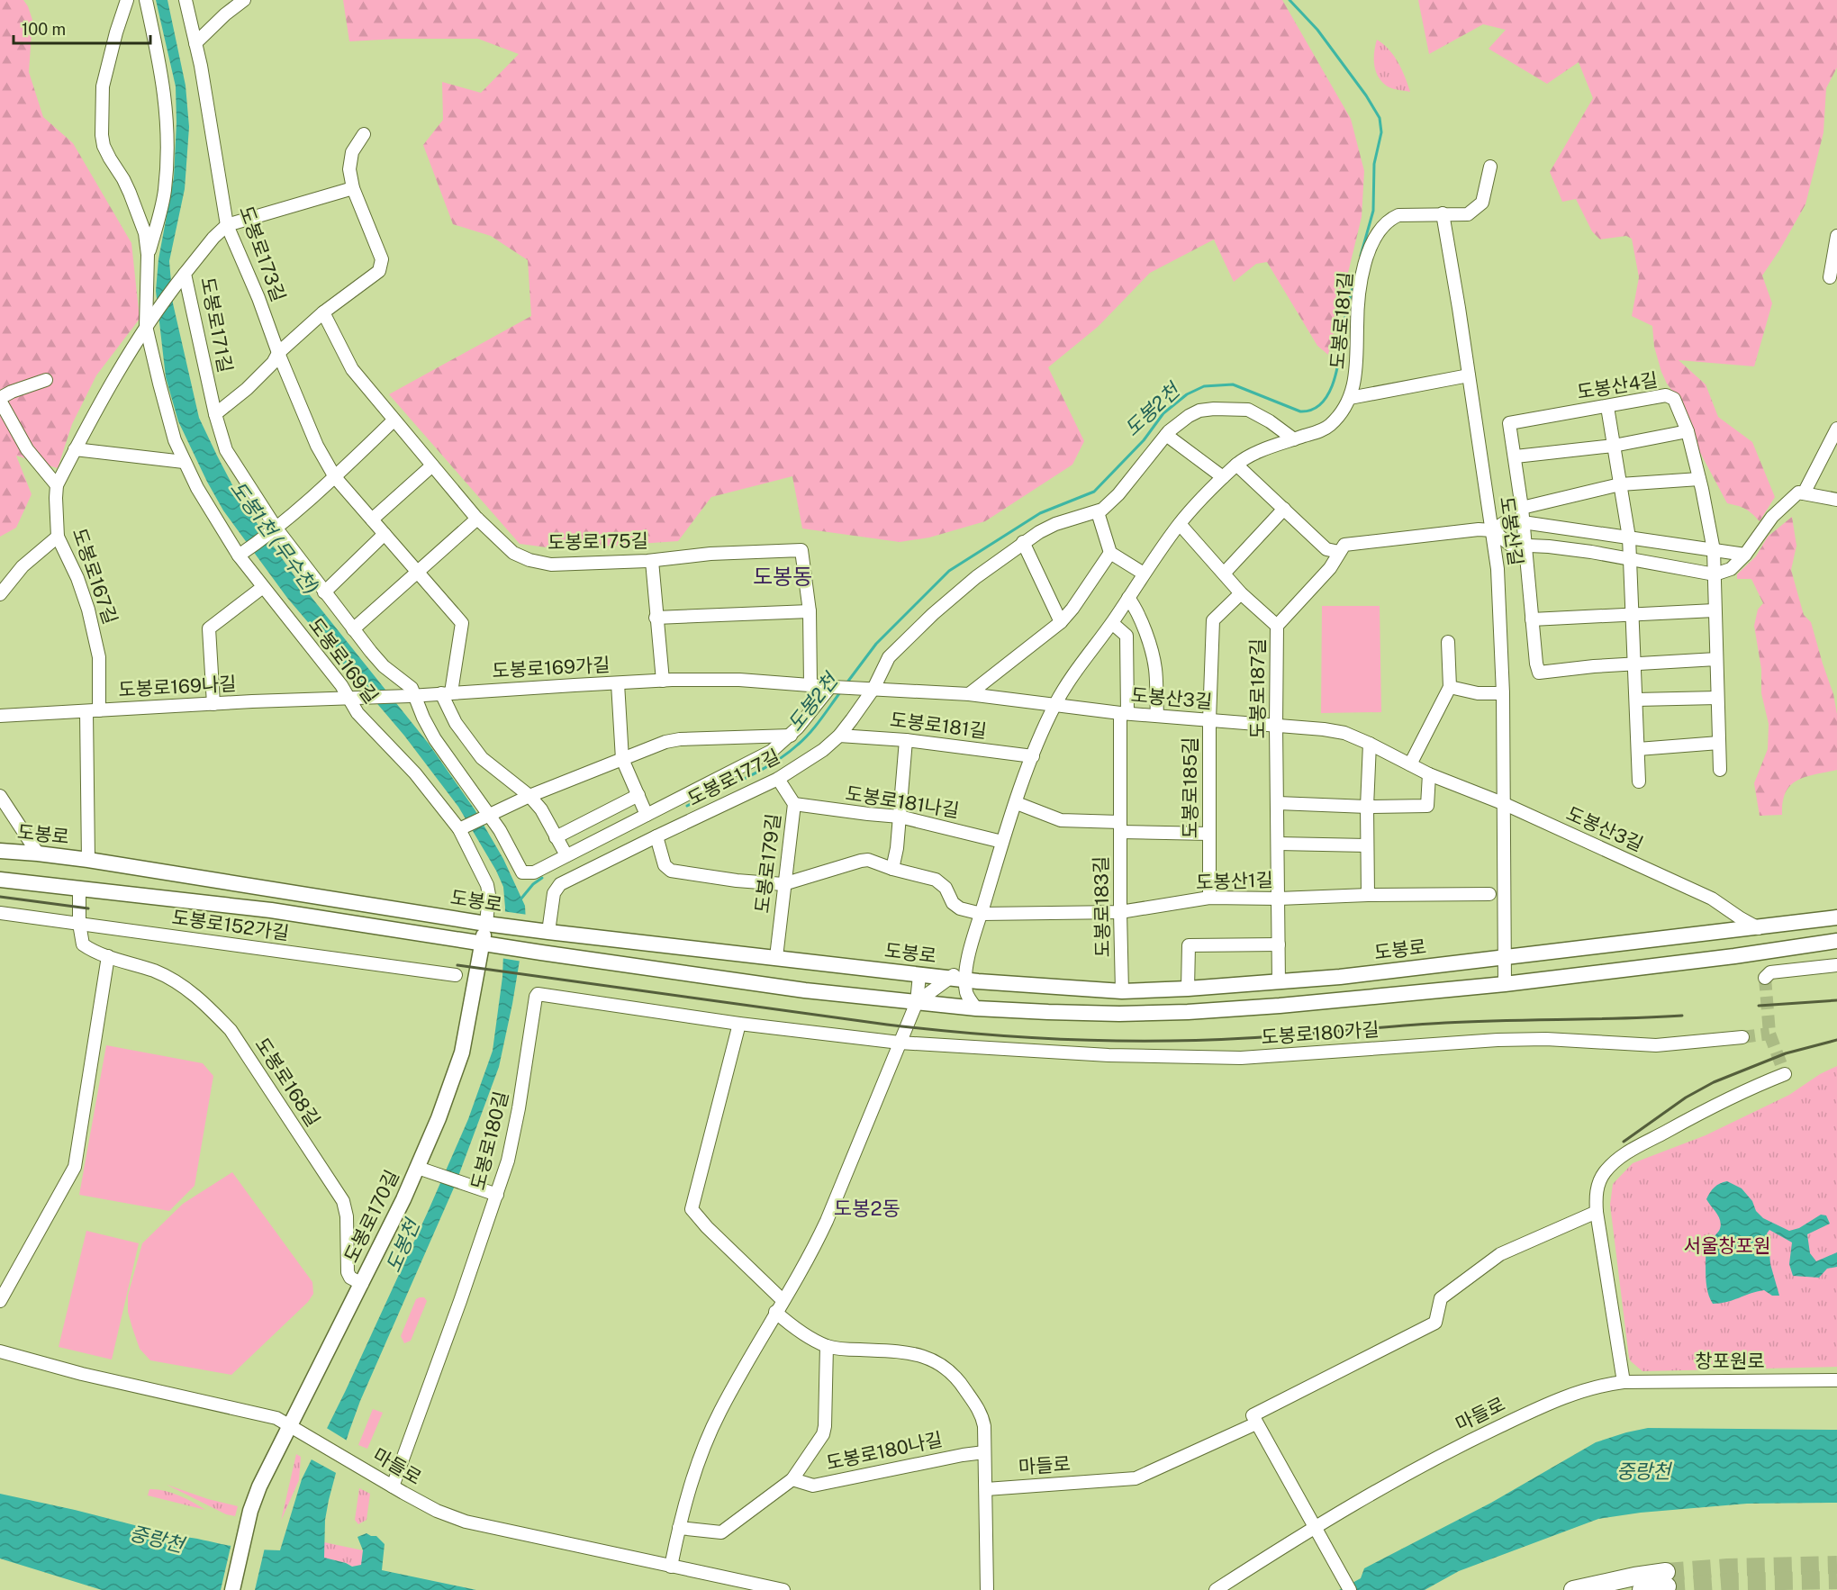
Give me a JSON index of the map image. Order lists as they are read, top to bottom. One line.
{"streets":{"main road":["도봉로","도봉로170길"],"street":["도봉로173길","도봉로181길","도봉로171길","도봉산4길","도봉산길","도봉로175길","도봉로167길","도봉로169길","도봉로169가길","도봉로169나길","도봉로187길","도봉산3길","도봉로177길","도봉로185길","도봉로181나길","도봉로179길","도봉산1길","도봉로183길","도봉로152가길","도봉로180가길","도봉로168길","도봉로180길","창포원로","마들로","도봉로180나길"]},"crossings":[["도봉로173길","도봉로171길"],["도봉로173길","도봉로169가길"],["도봉로181길","도봉산길"],["도봉로181길","도봉산3길"],["도봉로181길","도봉로177길"],["도봉로181길","도봉로181나길"],["도봉로181길","도봉로"],["도봉로181길","도봉산1길"],["도봉로171길","도봉로175길"],["도봉로171길","도봉로167길"],["도봉로171길","도봉로169가길"],["도봉로171길","도봉로169나길"],["도봉산길","도봉산3길"],["도봉산길","도봉로"],["도봉로175길","도봉로169가길"],["도봉로167길","도봉로169길"],["도봉로167길","도봉로169나길"],["도봉로167길","도봉로"],["도봉로169길","도봉로169나길"],["도봉로169길","도봉로"],["도봉로169길","도봉로170길"],["도봉로169가길","도봉로169나길"],["도봉로169가길","도봉산3길"],["도봉로169가길","도봉로177길"],["도봉로187길","도봉산3길"],["도봉로187길","도봉로"],["도봉로187길","도봉산1길"],["도봉산3길","도봉로177길"],["도봉산3길","도봉로185길"],["도봉산3길","도봉로"],["도봉산3길","도봉로183길"],["도봉로177길","도봉로"],["도봉로177길","도봉로179길"],["도봉로185길","도봉산1길"],["도봉로181나길","도봉로179길"],["도봉로","도봉로179길"],["도봉로","도봉로183길"],["도봉로","도봉로170길"],["도봉로179길","도봉산1길"],["도봉산1길","도봉로183길"],["도봉로152가길","도봉로168길"],["도봉로180가길","도봉로180길"],["도봉로168길","도봉로170길"],["도봉로180길","마들로"],["도봉로170길","마들로"],["창포원로","마들로"]],"districts":["도봉동","도봉2동"],"water":["도봉2천","도봉1천 (무수천)","도봉천","중랑천"],"parks":["서울창포원"],"scale_bar":"100 m"}
